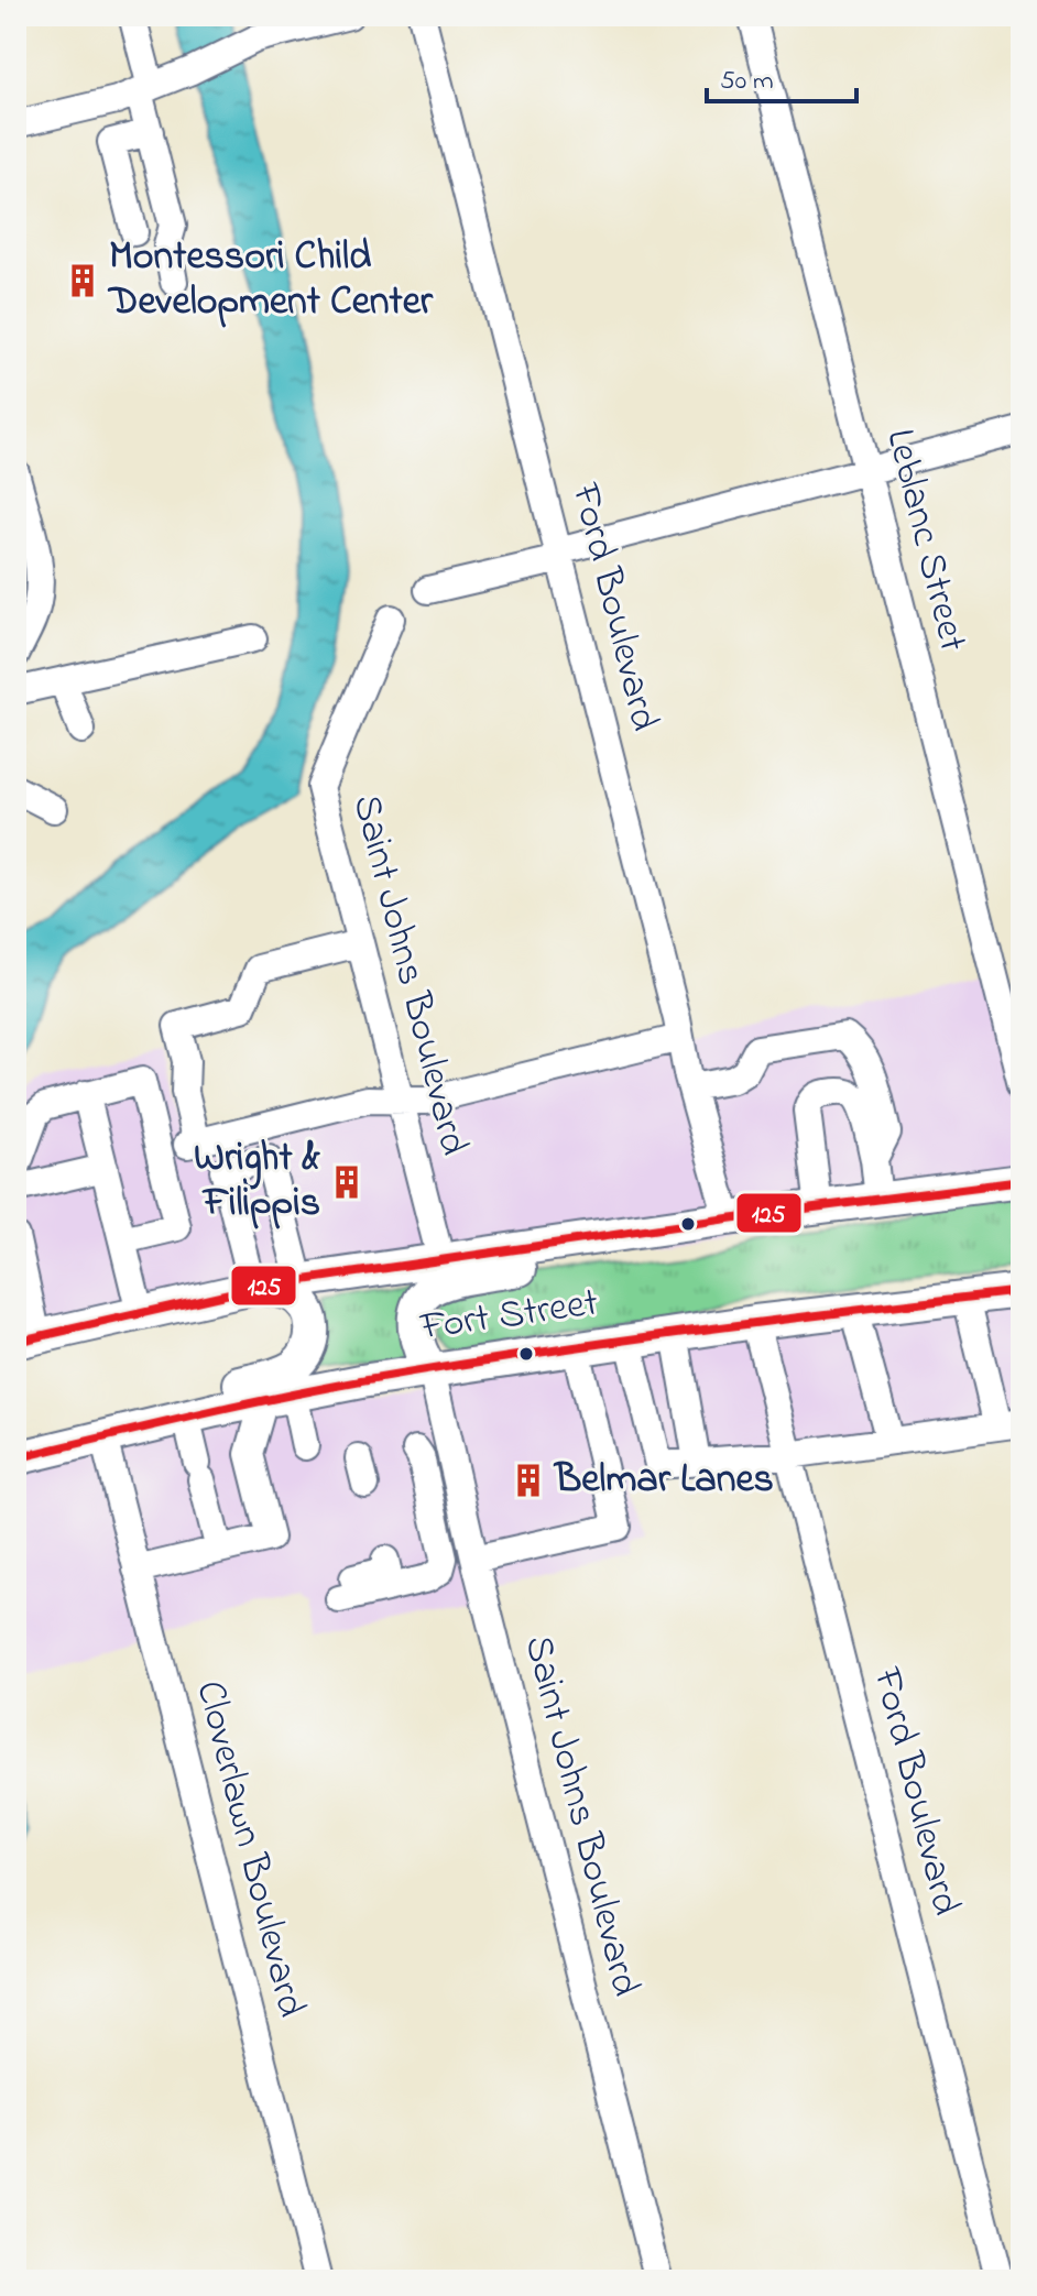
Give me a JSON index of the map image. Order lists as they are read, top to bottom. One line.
{"streets":{"main road":["Fort Street"],"street":["Leblanc Street","Ford Boulevard","Saint Johns Boulevard","Cloverlawn Boulevard"]},"crossings":[["Ford Boulevard","Fort Street"],["Saint Johns Boulevard","Fort Street"],["Fort Street","Cloverlawn Boulevard"]],"places":{"building":["Montessori Child Development Center","Wright & Filippis","Belmar Lanes"]},"lines":["transit line 125"],"scale_bar":"50 m"}
